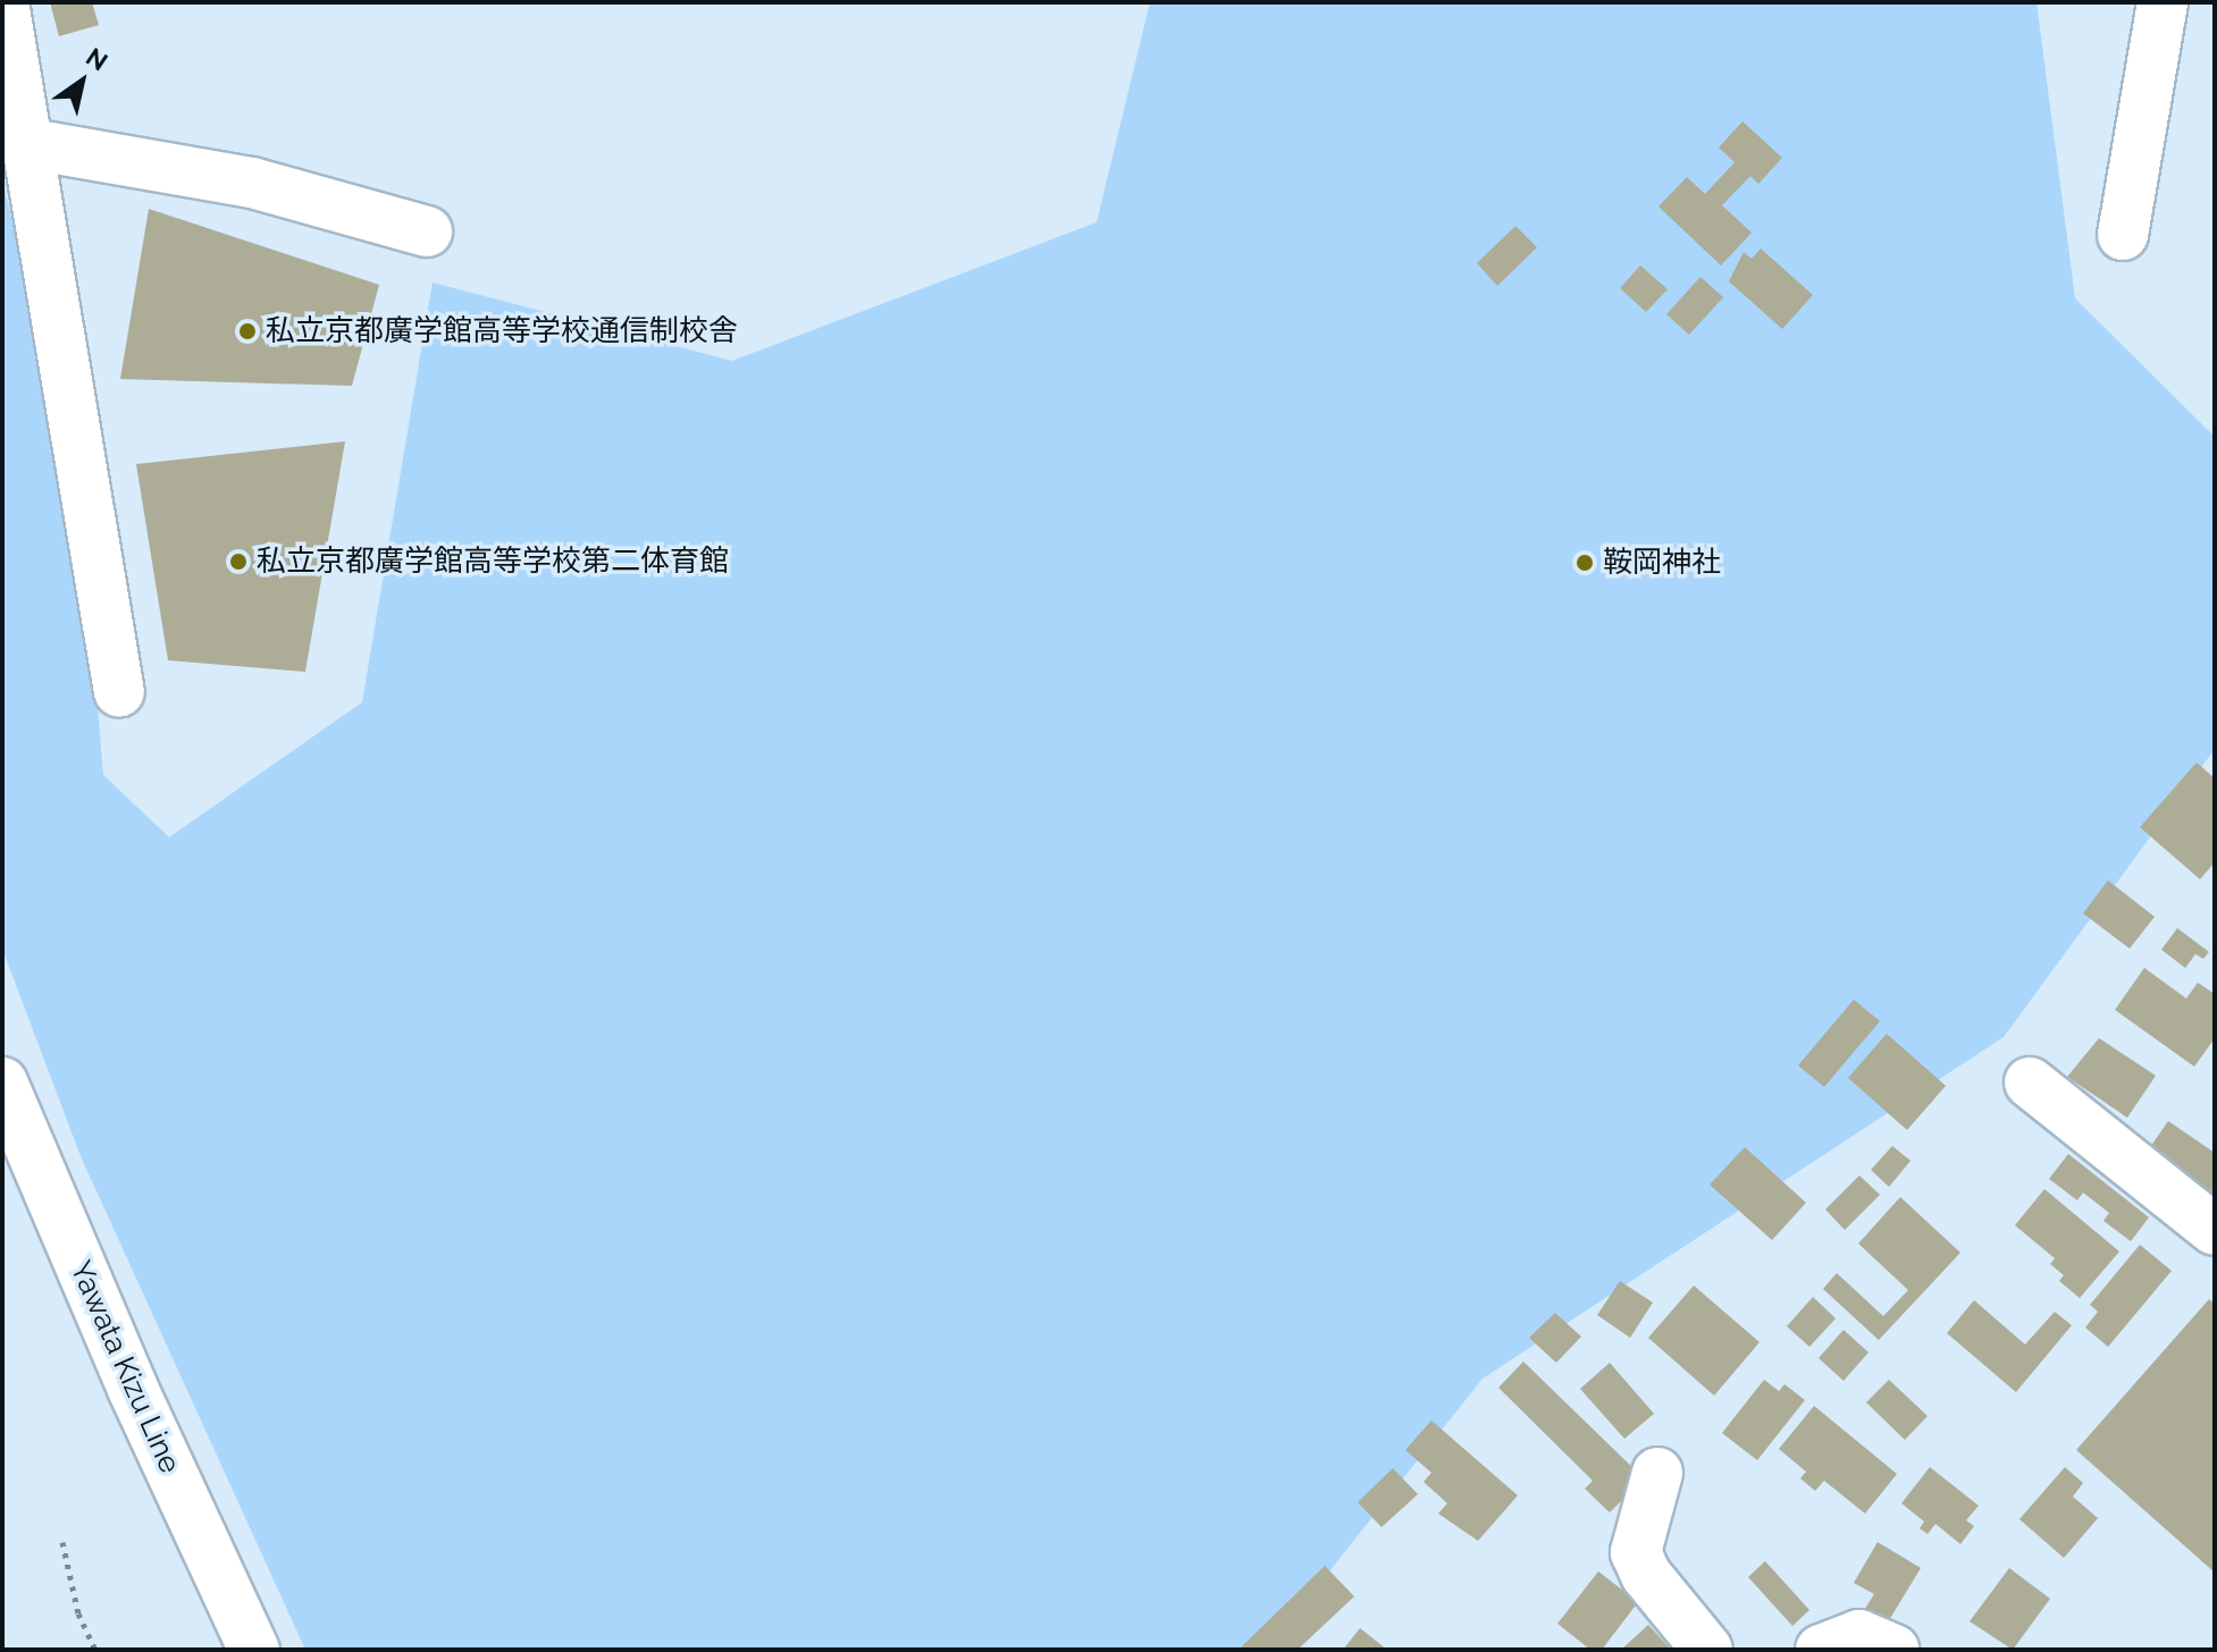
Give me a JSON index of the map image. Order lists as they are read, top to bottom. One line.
{"streets":{"street":["Yawata Kizu Line"]},"places":["私立京都廣学館高等学校通信制校舎","私立京都廣学館高等学校第二体育館","鞍岡神社"],"north":"top right"}
